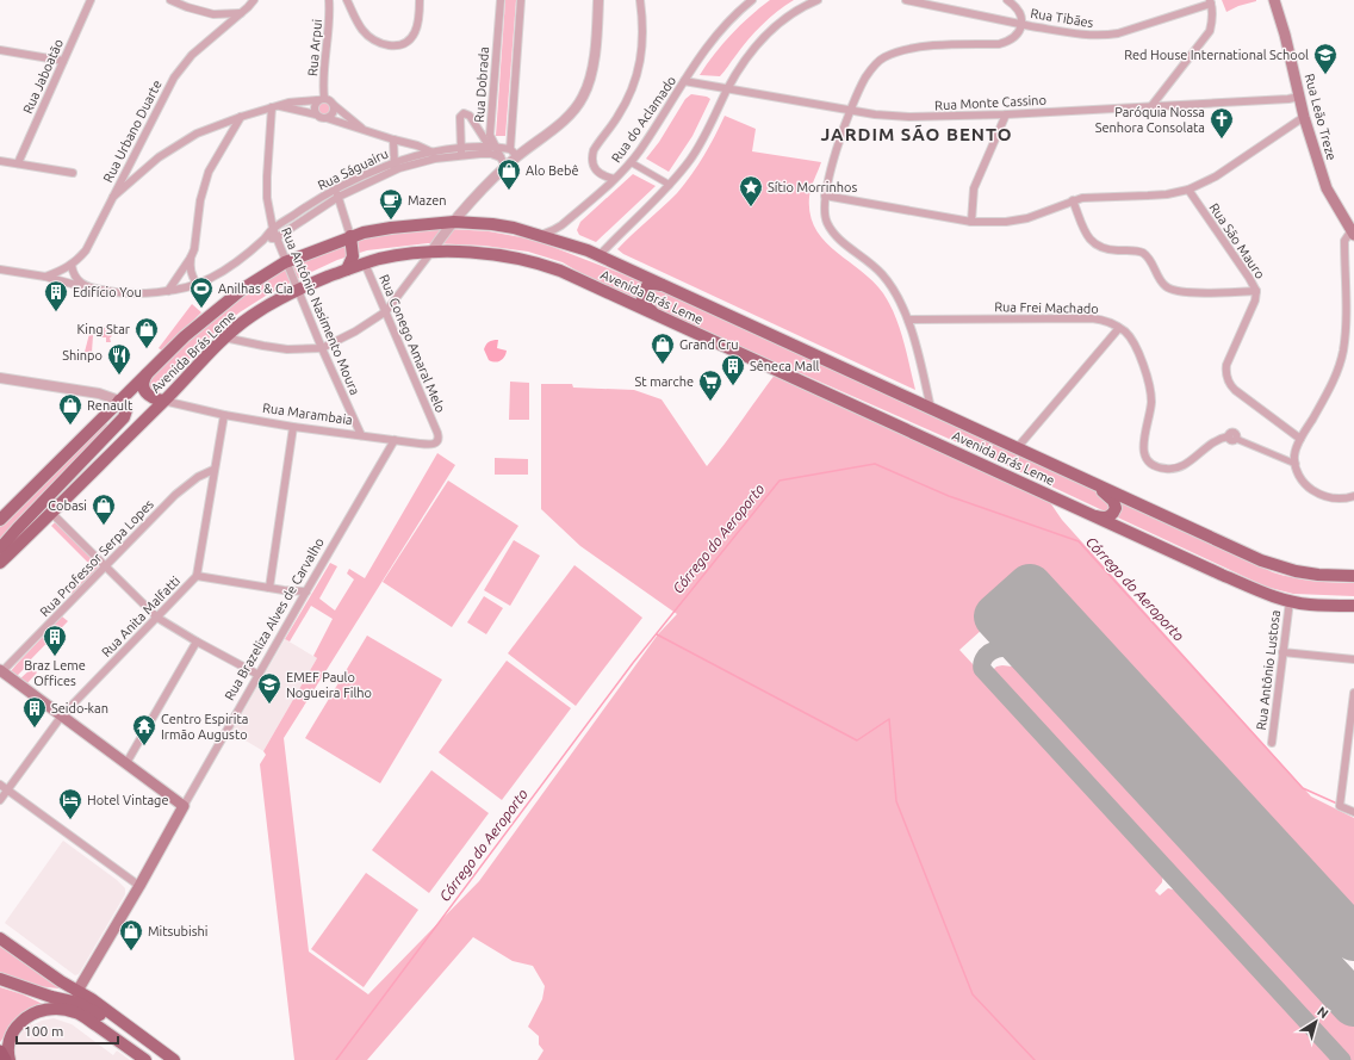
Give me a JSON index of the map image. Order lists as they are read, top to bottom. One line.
{"streets":{"main road":["Rua Leão Treze","Avenida Brás Leme","Rua Brazeliza Alves de Carvalho"],"street":["Rua Tibães","Rua Arpui","Rua Jaboatão","Rua Dobrada","Rua Monte Cassino","Rua do Aclamado","Rua Urbano Duarte","Rua Ságuairu","Rua São Mauro","Rua Frei Machado","Rua Antônio Nasimento Moura","Rua Conego Amaral Melo","Rua Marambaia","Rua Professor Serpa Lopes","Rua Anita Malfatti","Rua Antônio Lustosa"]},"crossings":[["Rua Dobrada","Rua Ságuairu"],["Rua Monte Cassino","Rua Leão Treze"],["Rua Monte Cassino","Rua do Aclamado"],["Rua do Aclamado","Avenida Brás Leme"],["Rua Urbano Duarte","Rua Ságuairu"],["Rua Ságuairu","Rua Antônio Nasimento Moura"],["Avenida Brás Leme","Rua Antônio Nasimento Moura"],["Avenida Brás Leme","Rua Conego Amaral Melo"],["Avenida Brás Leme","Rua Marambaia"],["Avenida Brás Leme","Rua Antônio Lustosa"],["Rua Antônio Nasimento Moura","Rua Marambaia"],["Rua Conego Amaral Melo","Rua Marambaia"],["Rua Marambaia","Rua Anita Malfatti"],["Rua Marambaia","Rua Brazeliza Alves de Carvalho"],["Rua Professor Serpa Lopes","Rua Anita Malfatti"]],"districts":["JARDIM SÃO BENTO"],"water":["Córrego do Aeroporto"],"places":{"school or university":["Red House International School","EMEF Paulo Nogueira Filho"],"church":["Paróquia Nossa Senhora Consolata"],"shop":["Alo Bebê","King Star","Grand Cru","Renault","Cobasi","Mitsubishi"],"place":["Sítio Morrinhos"],"cafe":["Mazen"],"sports":["Anilhas & Cia"],"building":["Edifício You","Sêneca Mall","Braz Leme Offices","Seido-kan"],"restaurant":["Shinpo"],"supermarket":["St marche"],"temple":["Centro Espirita Irmão Augusto"],"hotel":["Hotel Vintage"]},"scale_bar":"100 m","north":"top right"}
